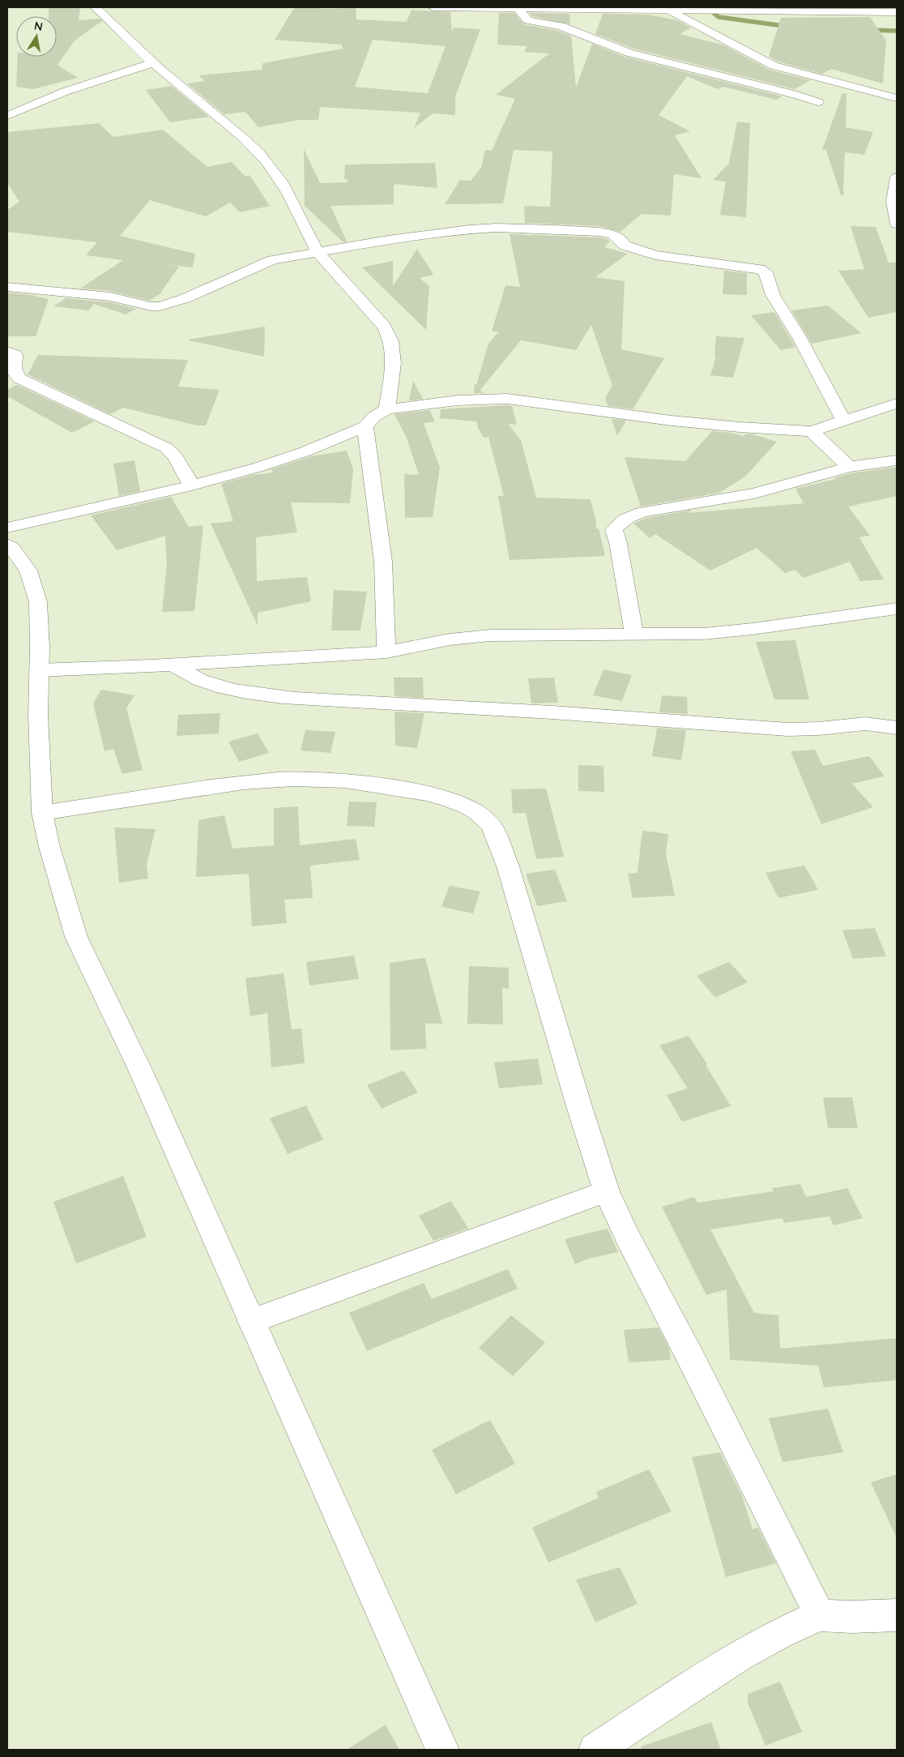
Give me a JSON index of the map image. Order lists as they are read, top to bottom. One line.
{"north":"top"}
